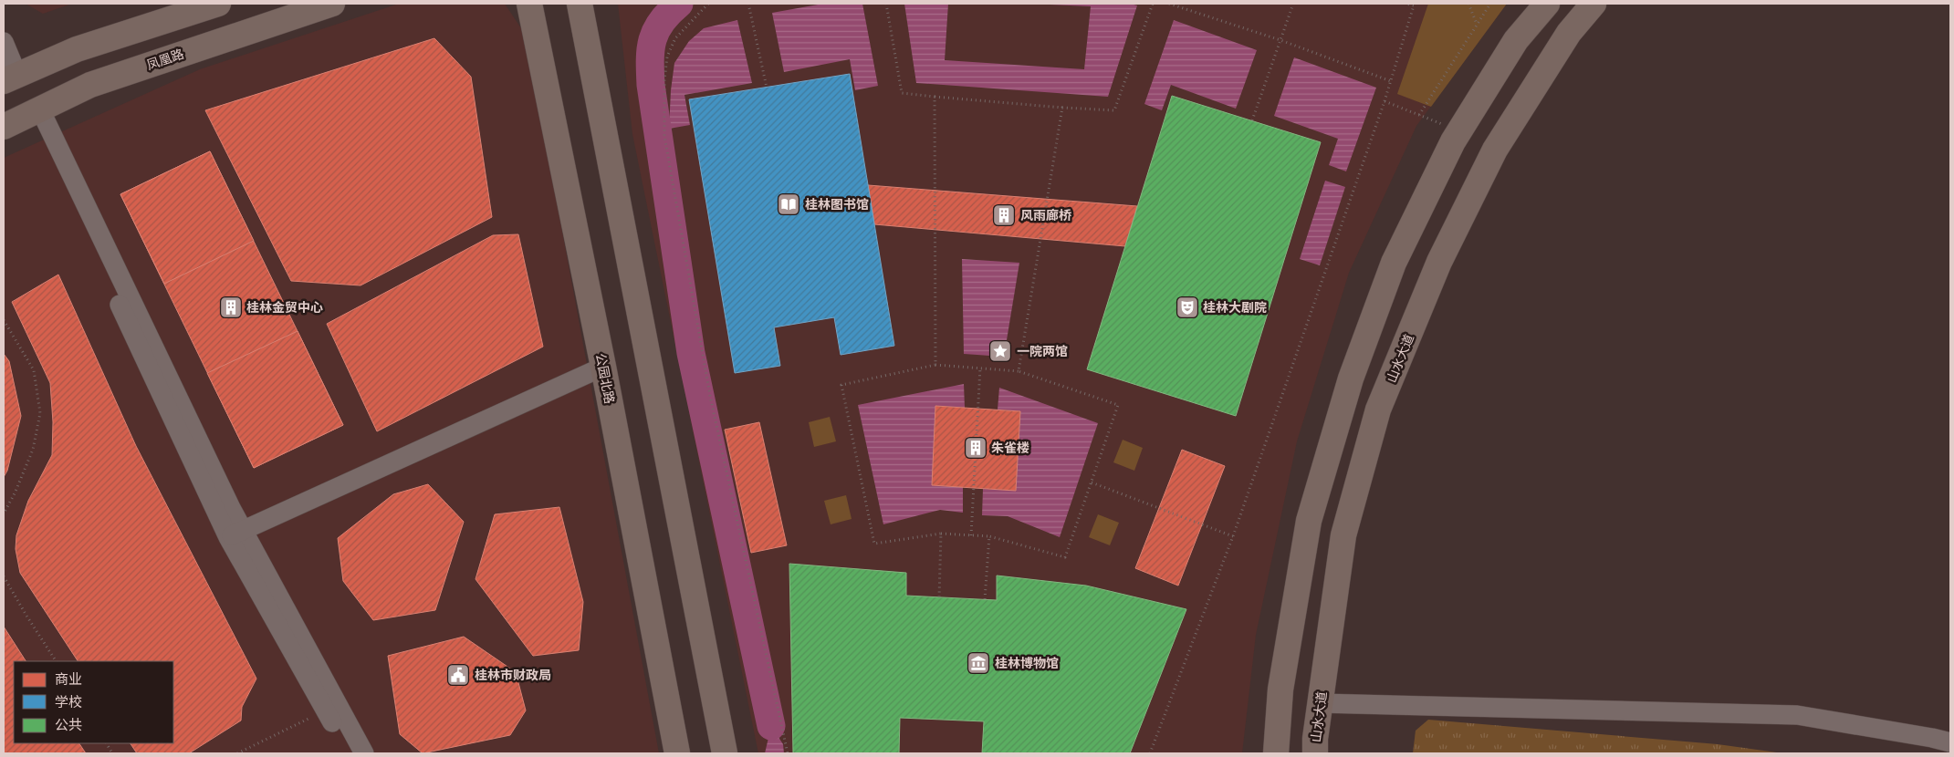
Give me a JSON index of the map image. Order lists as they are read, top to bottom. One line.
{"streets":{"main road":["凤凰路","山水大道","公园北路"]},"places":{"library":["桂林图书馆"],"building":["风雨廊桥","桂林金贸中心","朱雀楼"],"theatre":["桂林大剧院"],"place":["一院两馆"],"museum":["桂林博物馆"],"public building":["桂林市财政局"]},"legend":["商业","学校","公共"]}
